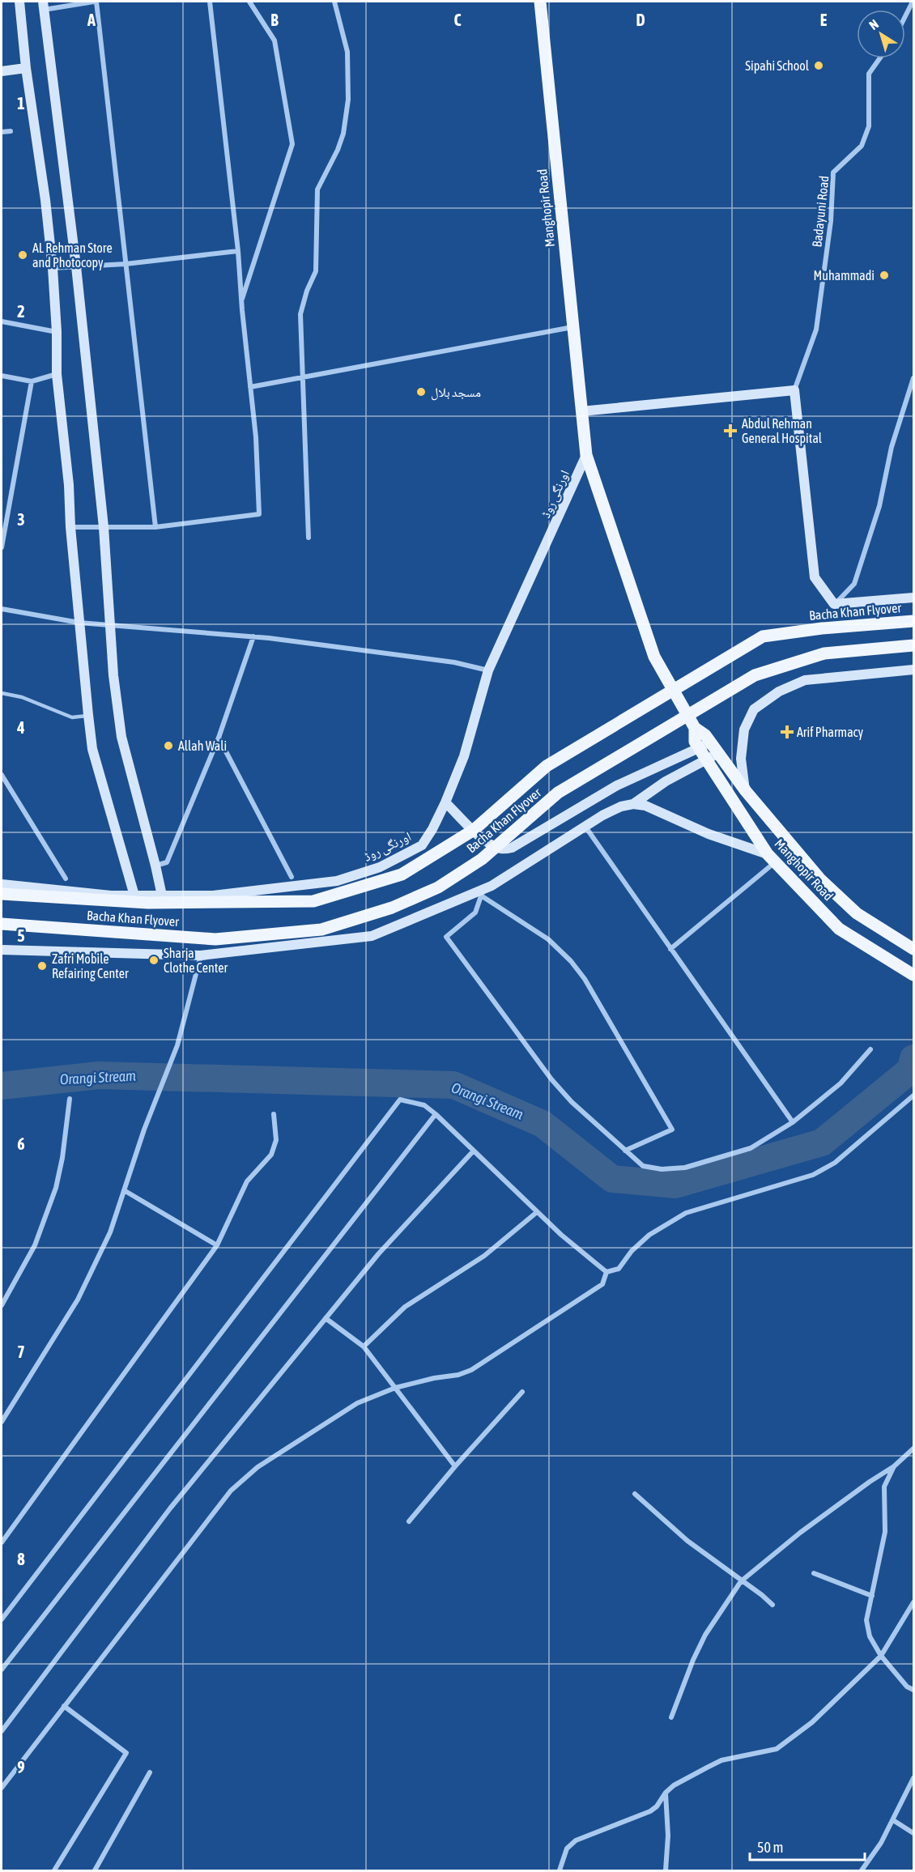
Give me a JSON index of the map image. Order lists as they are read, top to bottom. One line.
{"streets":{"main road":["Manghopir Road","Bacha Khan Flyover"],"street":["Badayuni Road","اورنگی روڈ"]},"crossings":[["Manghopir Road","اورنگی روڈ"]],"water":["Orangi Stream"],"places":{"other":["Sipahi School","AL Rehman Store and Photocopy","Muhammadi","مسجد بلال","Allah Wali","Sharja Clothe Center","Zafri Mobile Refairing Center"],"health":["Abdul Rehman General Hospital","Arif Pharmacy"]},"scale_bar":"50 m","north":"top left","grid":{"columns":["A","B","C","D","E"],"rows":["1","2","3","4","5","6","7","8","9"]}}
